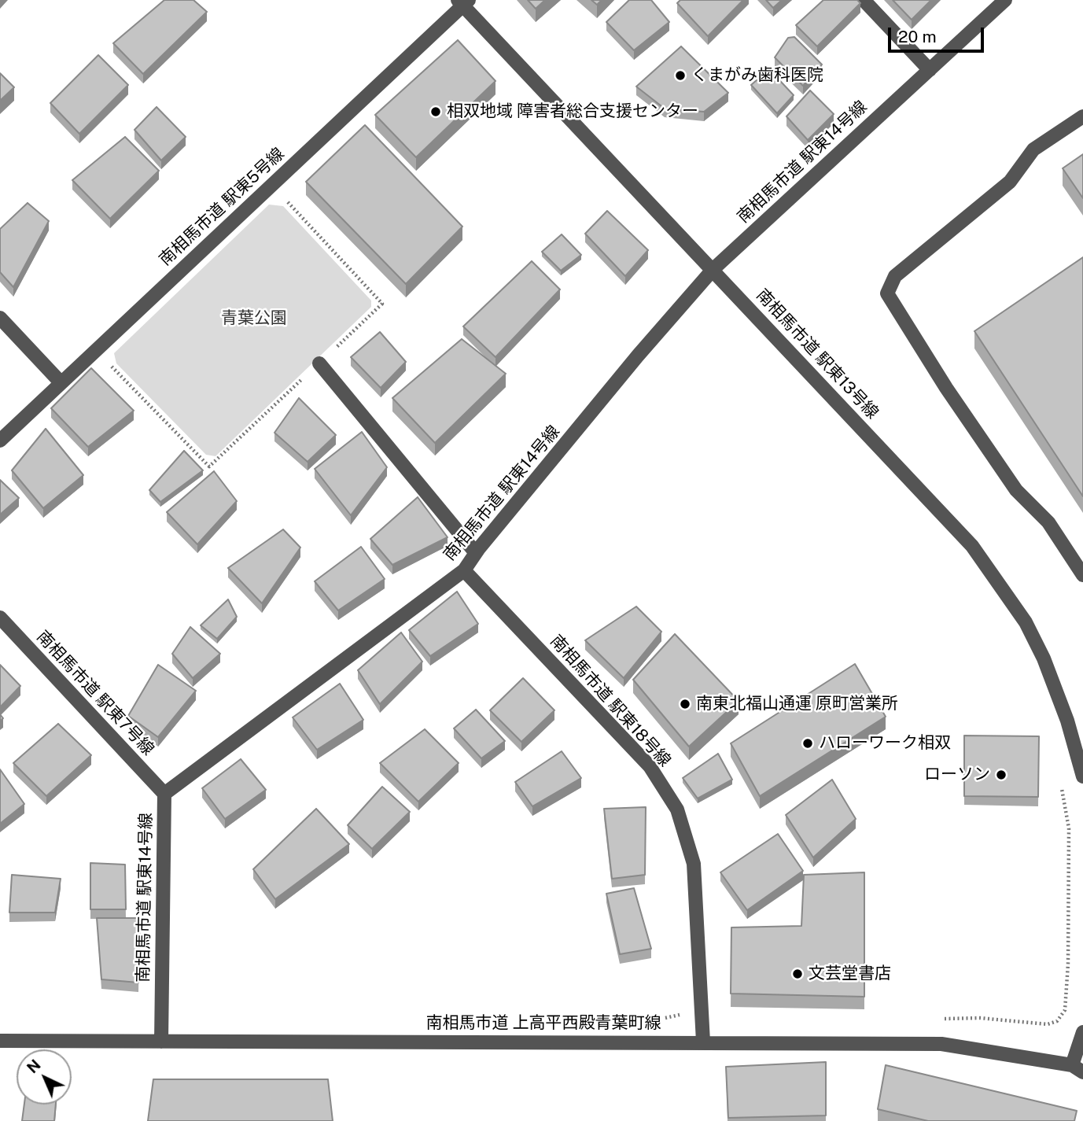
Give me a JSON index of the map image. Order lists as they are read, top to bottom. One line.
{"streets":{"street":["南相馬市道 駅東14号線","南相馬市道 駅東5号線","南相馬市道 駅東13号線","南相馬市道 駅東7号線","南相馬市道 駅東18号線","南相馬市道 上高平西殿青葉町線"]},"crossings":[["南相馬市道 駅東14号線","南相馬市道 駅東13号線"],["南相馬市道 駅東14号線","南相馬市道 駅東7号線"],["南相馬市道 駅東14号線","南相馬市道 駅東18号線"],["南相馬市道 駅東14号線","南相馬市道 上高平西殿青葉町線"],["南相馬市道 駅東5号線","南相馬市道 駅東13号線"],["南相馬市道 駅東18号線","南相馬市道 上高平西殿青葉町線"]],"parks":["青葉公園"],"places":["くまがみ歯科医院","相双地域 障害者総合支援センター","南東北福山通運 原町営業所","ハローワーク相双","ローソン","文芸堂書店"],"scale_bar":"20 m","north":"top left"}
